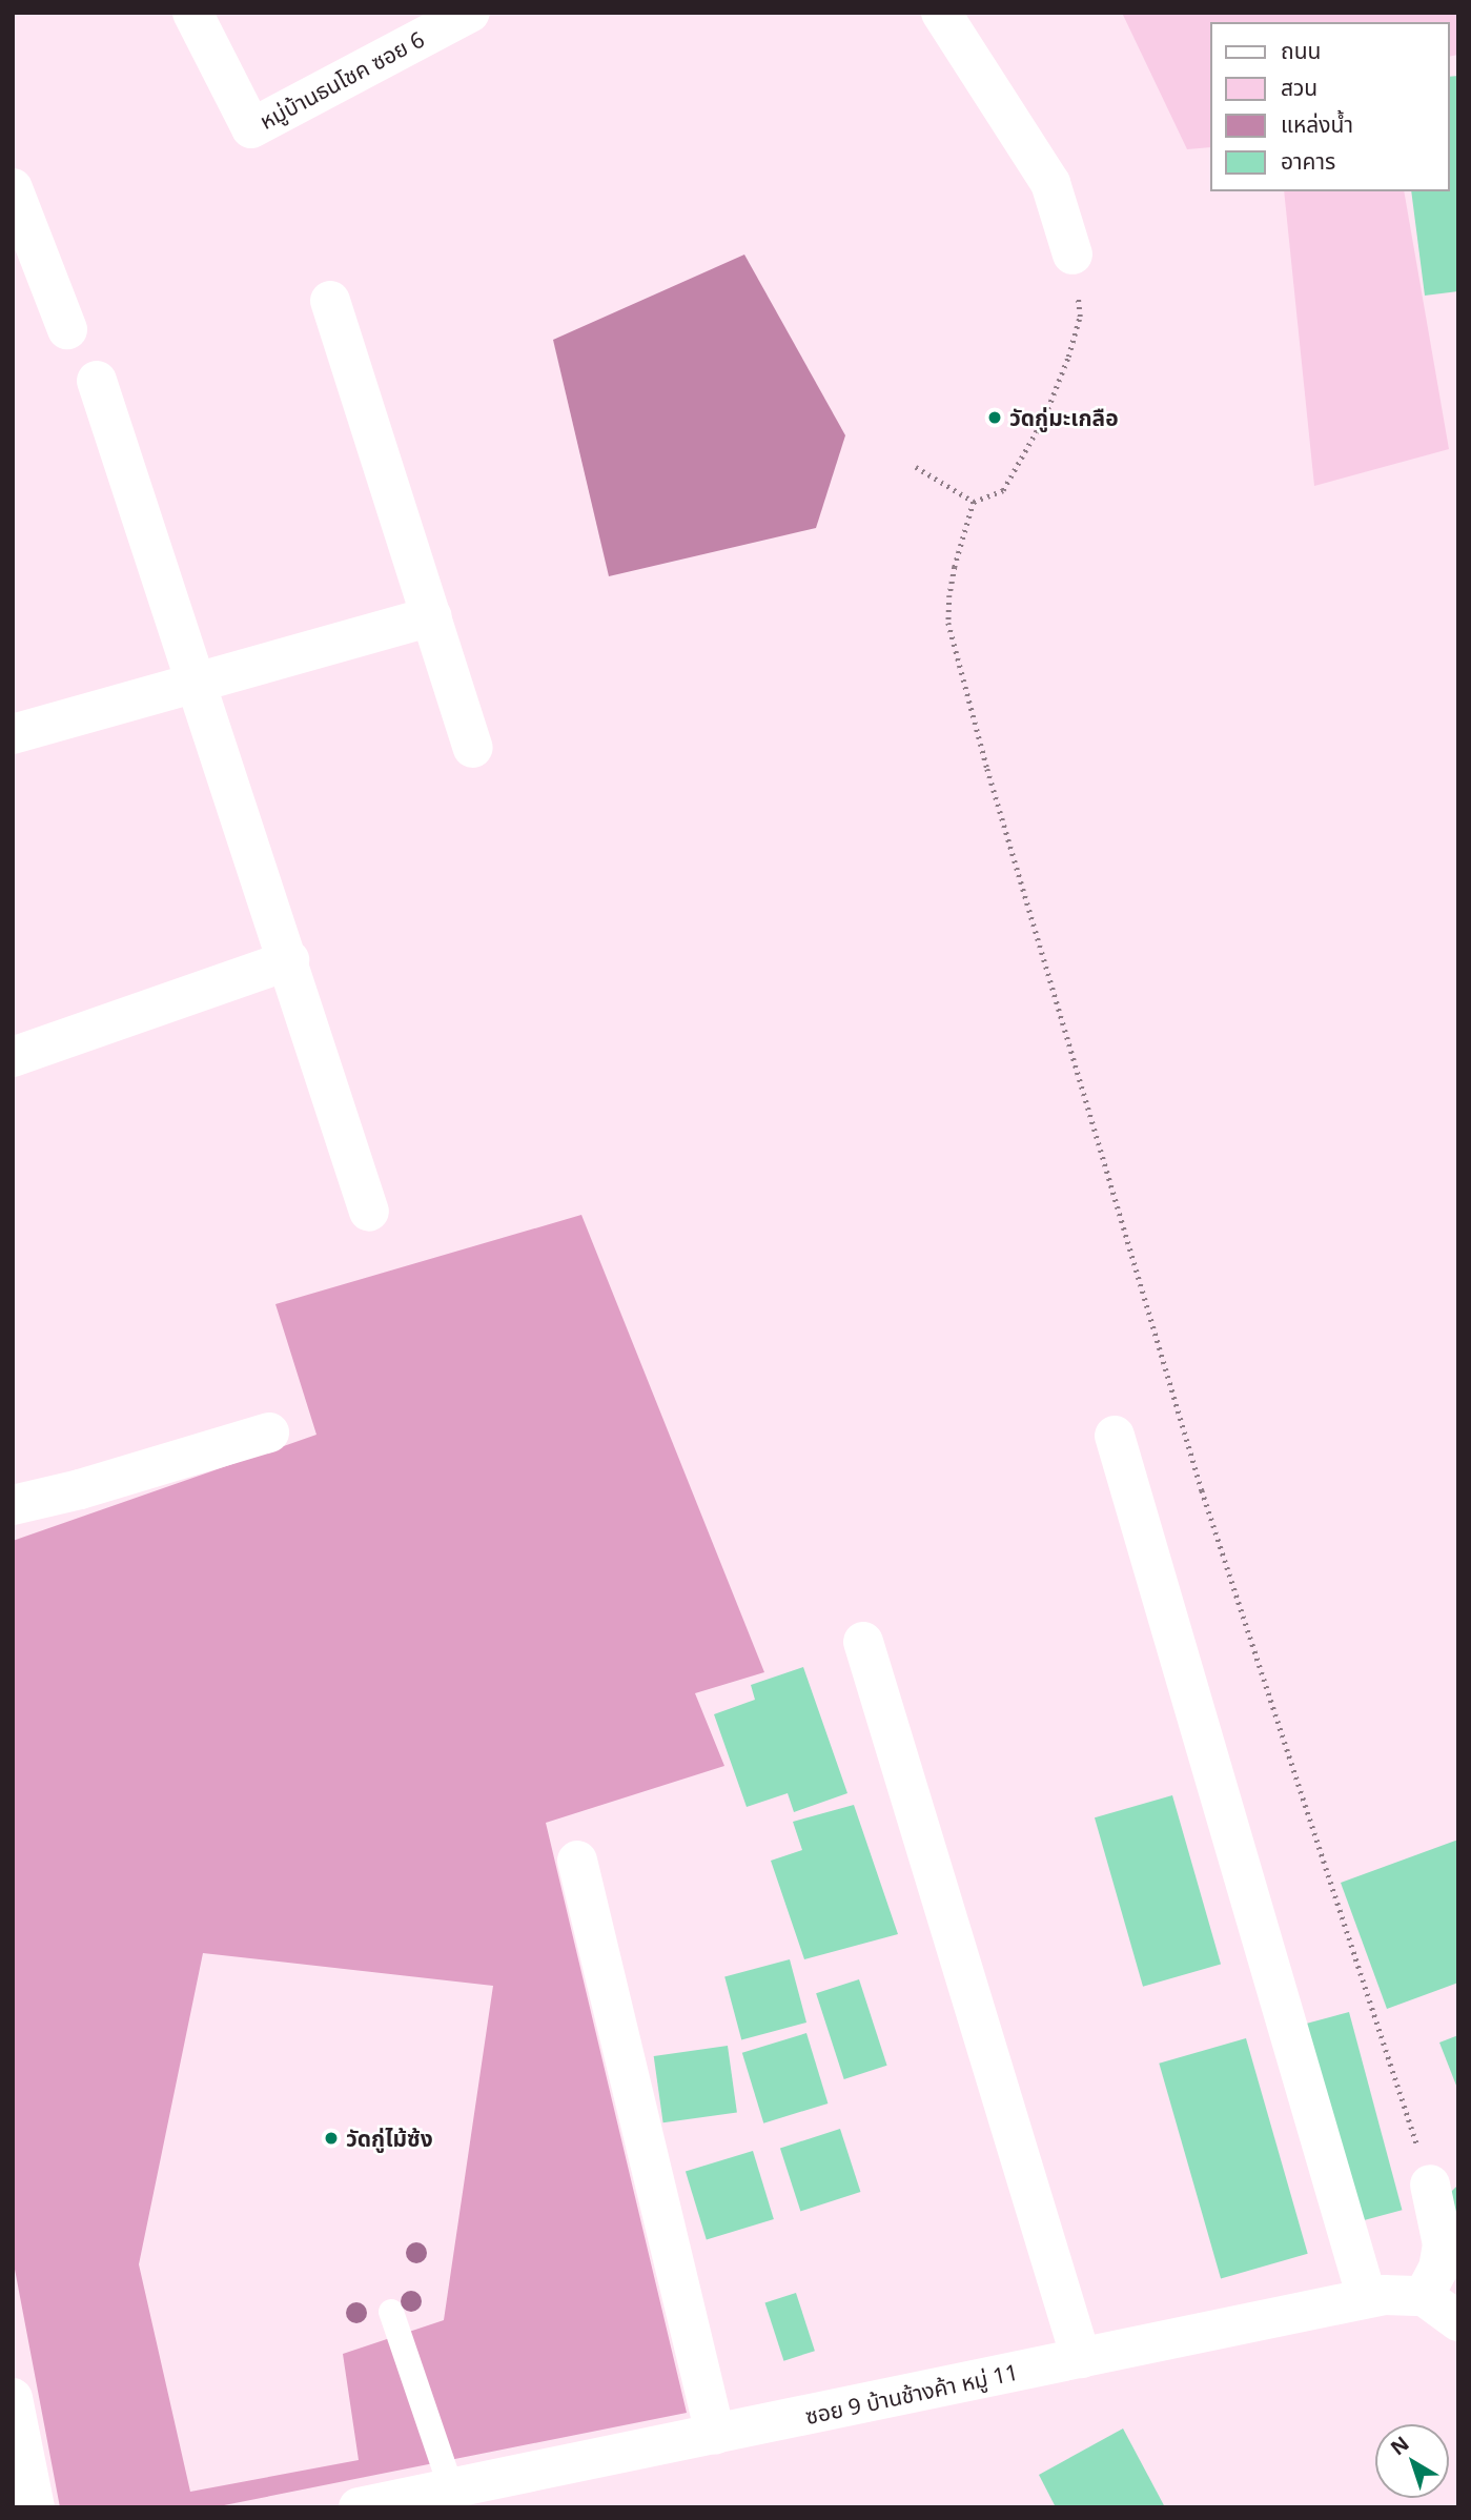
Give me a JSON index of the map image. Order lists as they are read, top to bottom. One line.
{"streets":{"street":["หมู่บ้านธนโชค ซอย 6","ซอย 9 บ้านช้างค้า หมู่ 11"]},"places":["วัดกู่มะเกลือ","วัดกู่ไม้ซ้ง"],"legend":["ถนน","สวน","แหล่งน้ำ","อาคาร"],"north":"top left"}
